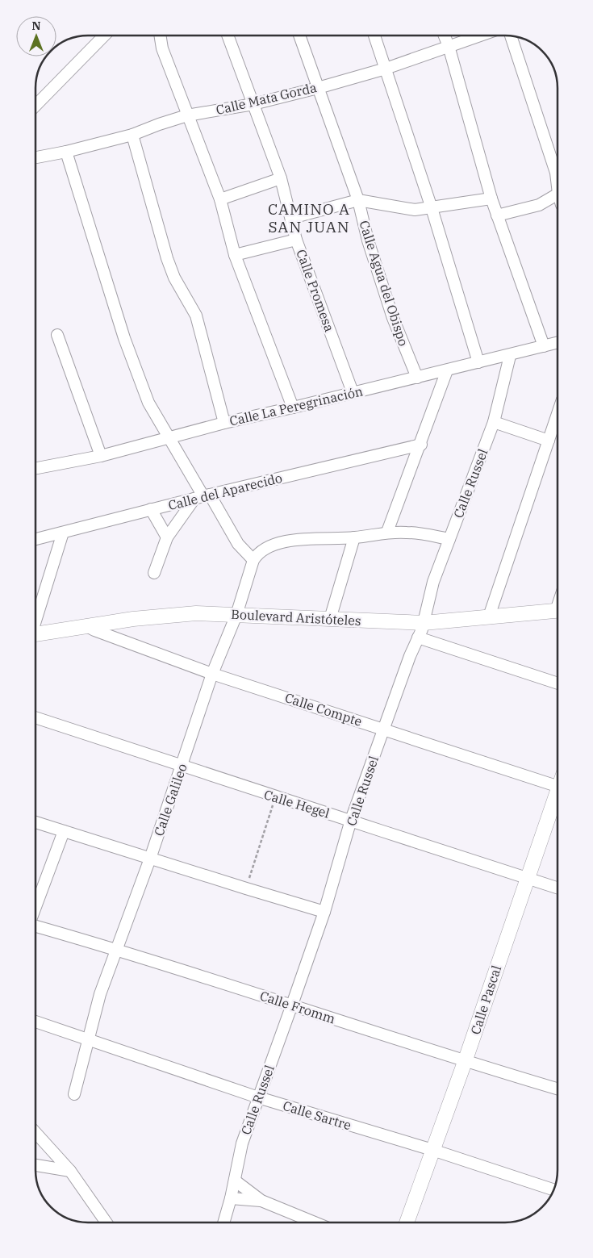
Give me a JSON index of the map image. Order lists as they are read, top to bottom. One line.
{"streets":{"street":["Calle Mata Gorda","Calle Agua del Obispo","Calle Promesa","Calle La Peregrinación","Calle Russel","Calle del Aparecido","Boulevard Aristóteles","Calle Compte","Calle Galileo","Calle Hegel","Calle Pascal","Calle Fromm","Calle Sartre"]},"crossings":[["Calle Mata Gorda","Calle Agua del Obispo"],["Calle Mata Gorda","Calle Promesa"],["Calle Agua del Obispo","Calle La Peregrinación"],["Calle Promesa","Calle La Peregrinación"],["Calle La Peregrinación","Calle Russel"],["Calle Russel","Boulevard Aristóteles"],["Calle Russel","Calle Compte"],["Calle Russel","Calle Hegel"],["Calle Russel","Calle Fromm"],["Calle Russel","Calle Sartre"],["Boulevard Aristóteles","Calle Compte"],["Boulevard Aristóteles","Calle Galileo"],["Calle Compte","Calle Galileo"],["Calle Galileo","Calle Hegel"],["Calle Galileo","Calle Fromm"],["Calle Galileo","Calle Sartre"],["Calle Hegel","Calle Pascal"],["Calle Pascal","Calle Fromm"],["Calle Pascal","Calle Sartre"]],"districts":["CAMINO A SAN JUAN"],"north":"top"}
